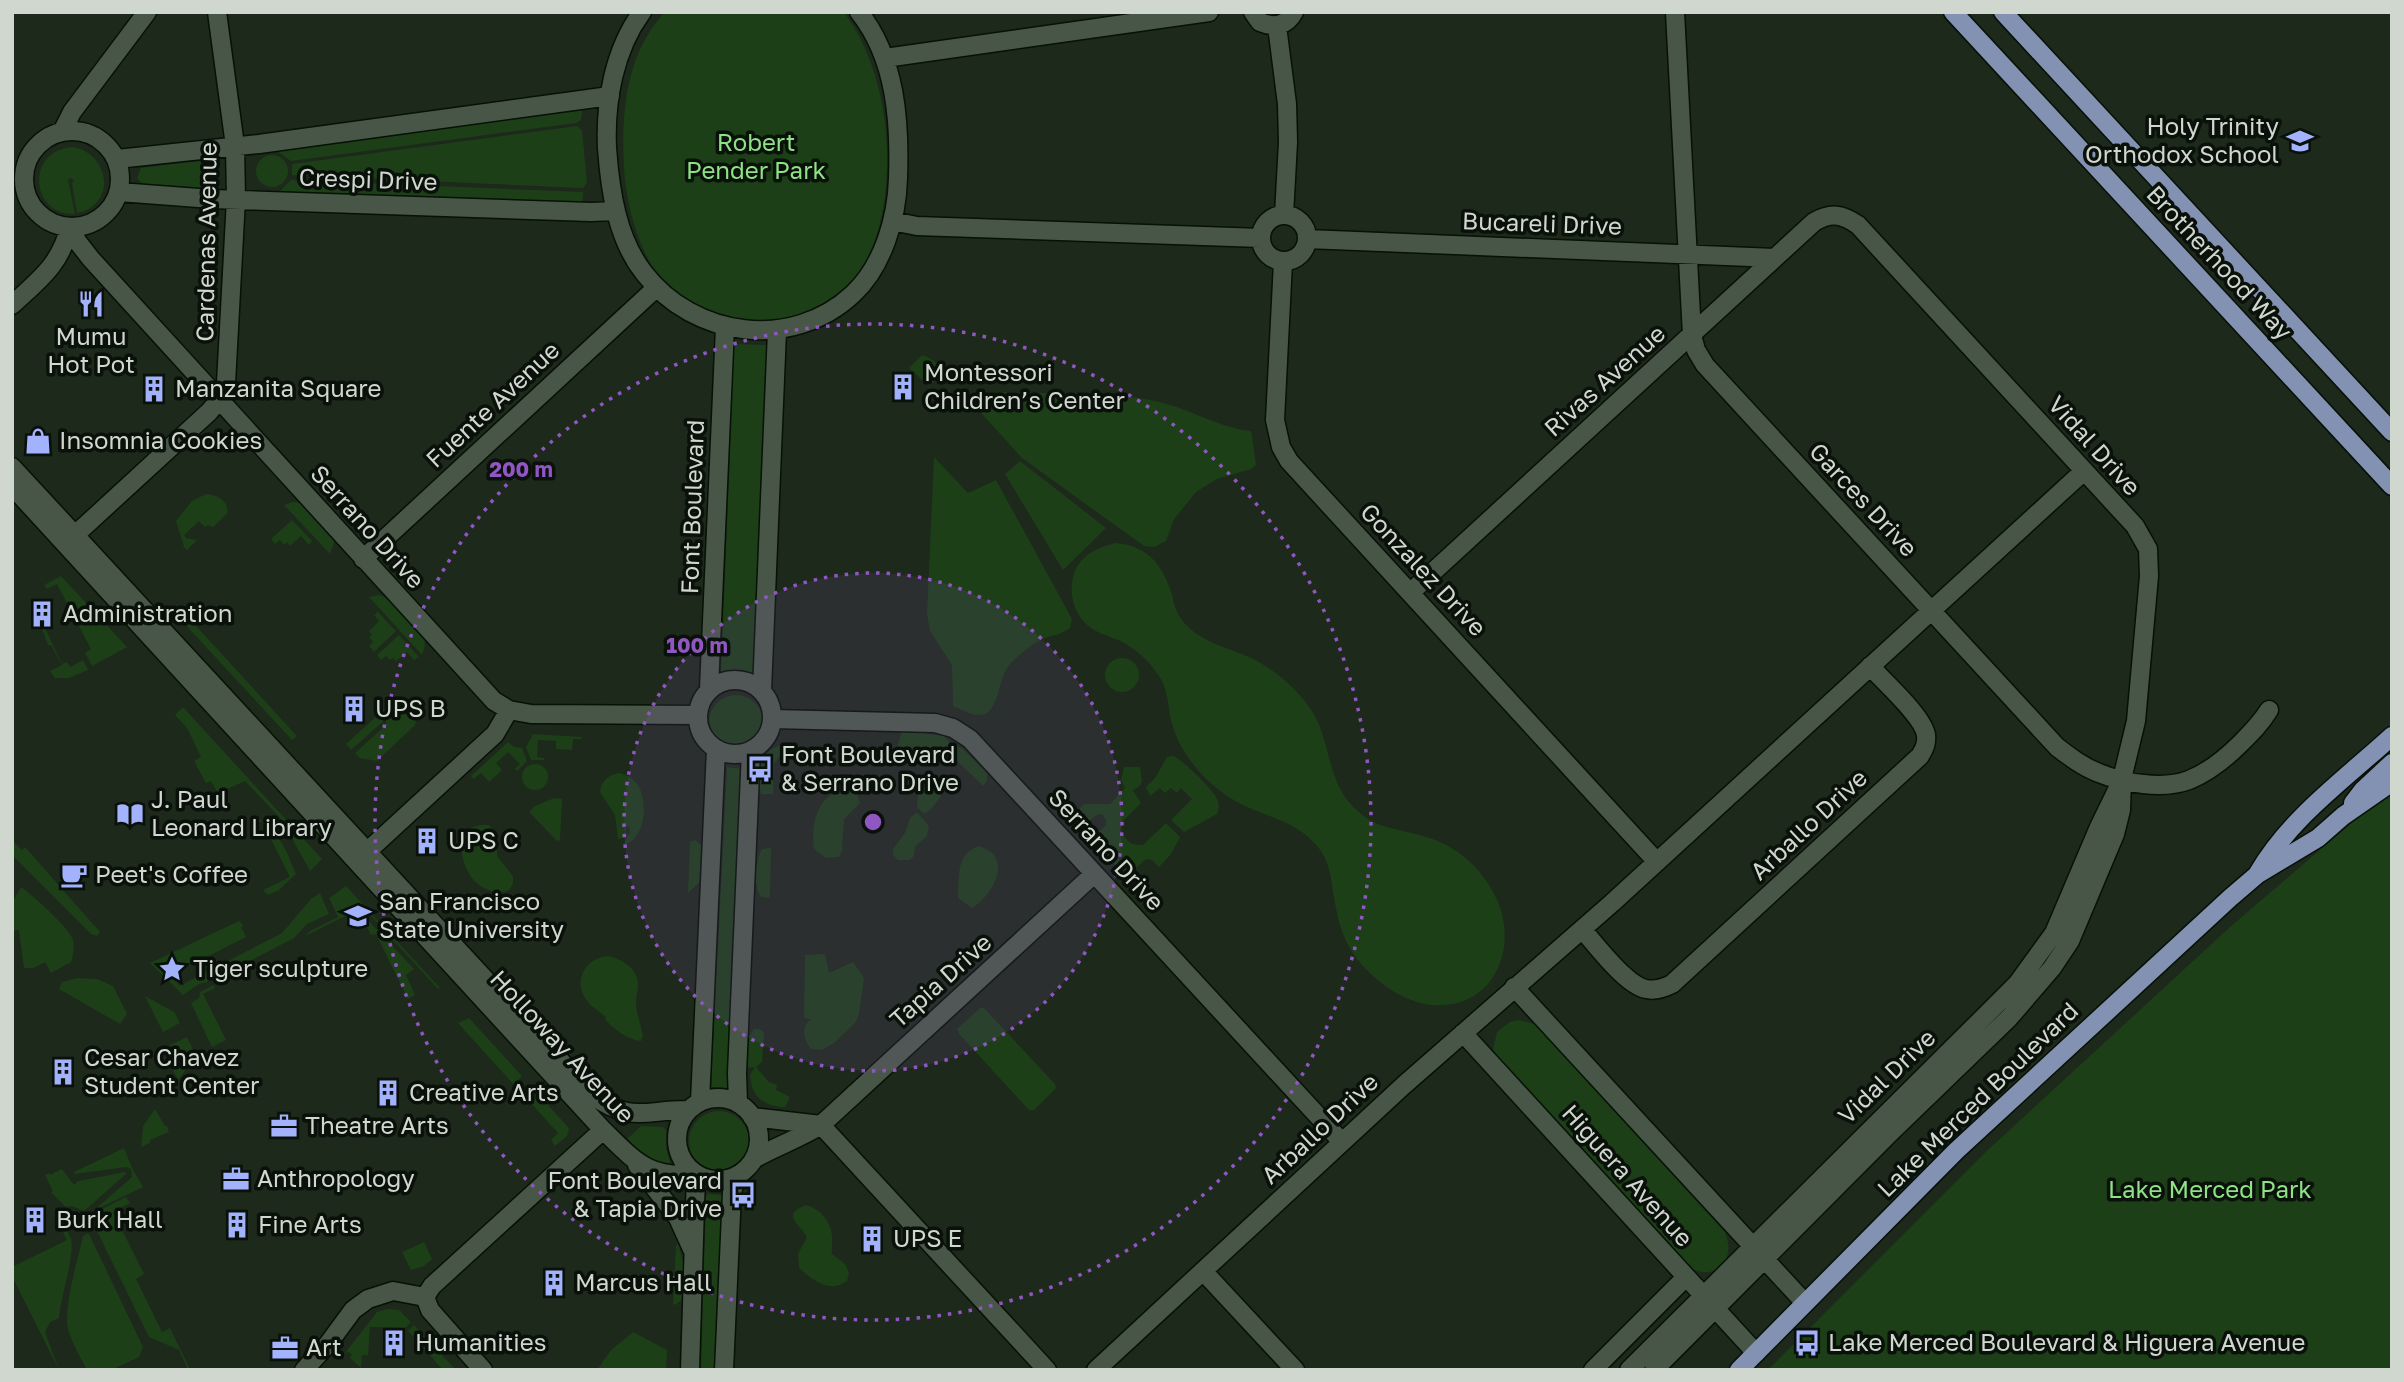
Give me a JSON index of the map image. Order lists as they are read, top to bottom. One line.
{"streets":{"main road":["Brotherhood Way","Lake Merced Boulevard"],"street":["Crespi Drive","Bucareli Drive","Cardenas Avenue","Rivas Avenue","Fuente Avenue","Vidal Drive","Garces Drive","Font Boulevard","Serrano Drive","Gonzalez Drive","Arballo Drive","Tapia Drive","Holloway Avenue","Higuera Avenue"]},"crossings":[["Crespi Drive","Cardenas Avenue"],["Crespi Drive","Serrano Drive"],["Bucareli Drive","Rivas Avenue"],["Bucareli Drive","Garces Drive"],["Bucareli Drive","Gonzalez Drive"],["Cardenas Avenue","Serrano Drive"],["Cardenas Avenue","Holloway Avenue"],["Rivas Avenue","Vidal Drive"],["Rivas Avenue","Garces Drive"],["Rivas Avenue","Gonzalez Drive"],["Fuente Avenue","Serrano Drive"],["Vidal Drive","Garces Drive"],["Vidal Drive","Arballo Drive"],["Vidal Drive","Higuera Avenue"],["Garces Drive","Arballo Drive"],["Font Boulevard","Serrano Drive"],["Serrano Drive","Arballo Drive"],["Serrano Drive","Tapia Drive"],["Gonzalez Drive","Arballo Drive"],["Arballo Drive","Higuera Avenue"],["Tapia Drive","Holloway Avenue"],["Lake Merced Boulevard","Higuera Avenue"]],"parks":["Robert Pender Park","Lake Merced Park"],"places":{"school or university":["Holy Trinity Orthodox School","San Francisco State University"],"restaurant":["Mumu Hot Pot"],"building":["Montessori Children’s Center","Manzanita Square","Administration","UPS B","UPS C","Cesar Chavez Student Center","Creative Arts","Burk Hall","Fine Arts","UPS E","Marcus Hall","Humanities"],"shop":["Insomnia Cookies"],"bus stop":["Font Boulevard & Serrano Drive","Font Boulevard & Tapia Drive","Lake Merced Boulevard & Higuera Avenue"],"library":["J. Paul Leonard Library"],"cafe":["Peet's Coffee"],"place":["Tiger sculpture"],"office":["Theatre Arts","Anthropology","Art"]},"rings":["200 m","100 m"]}
